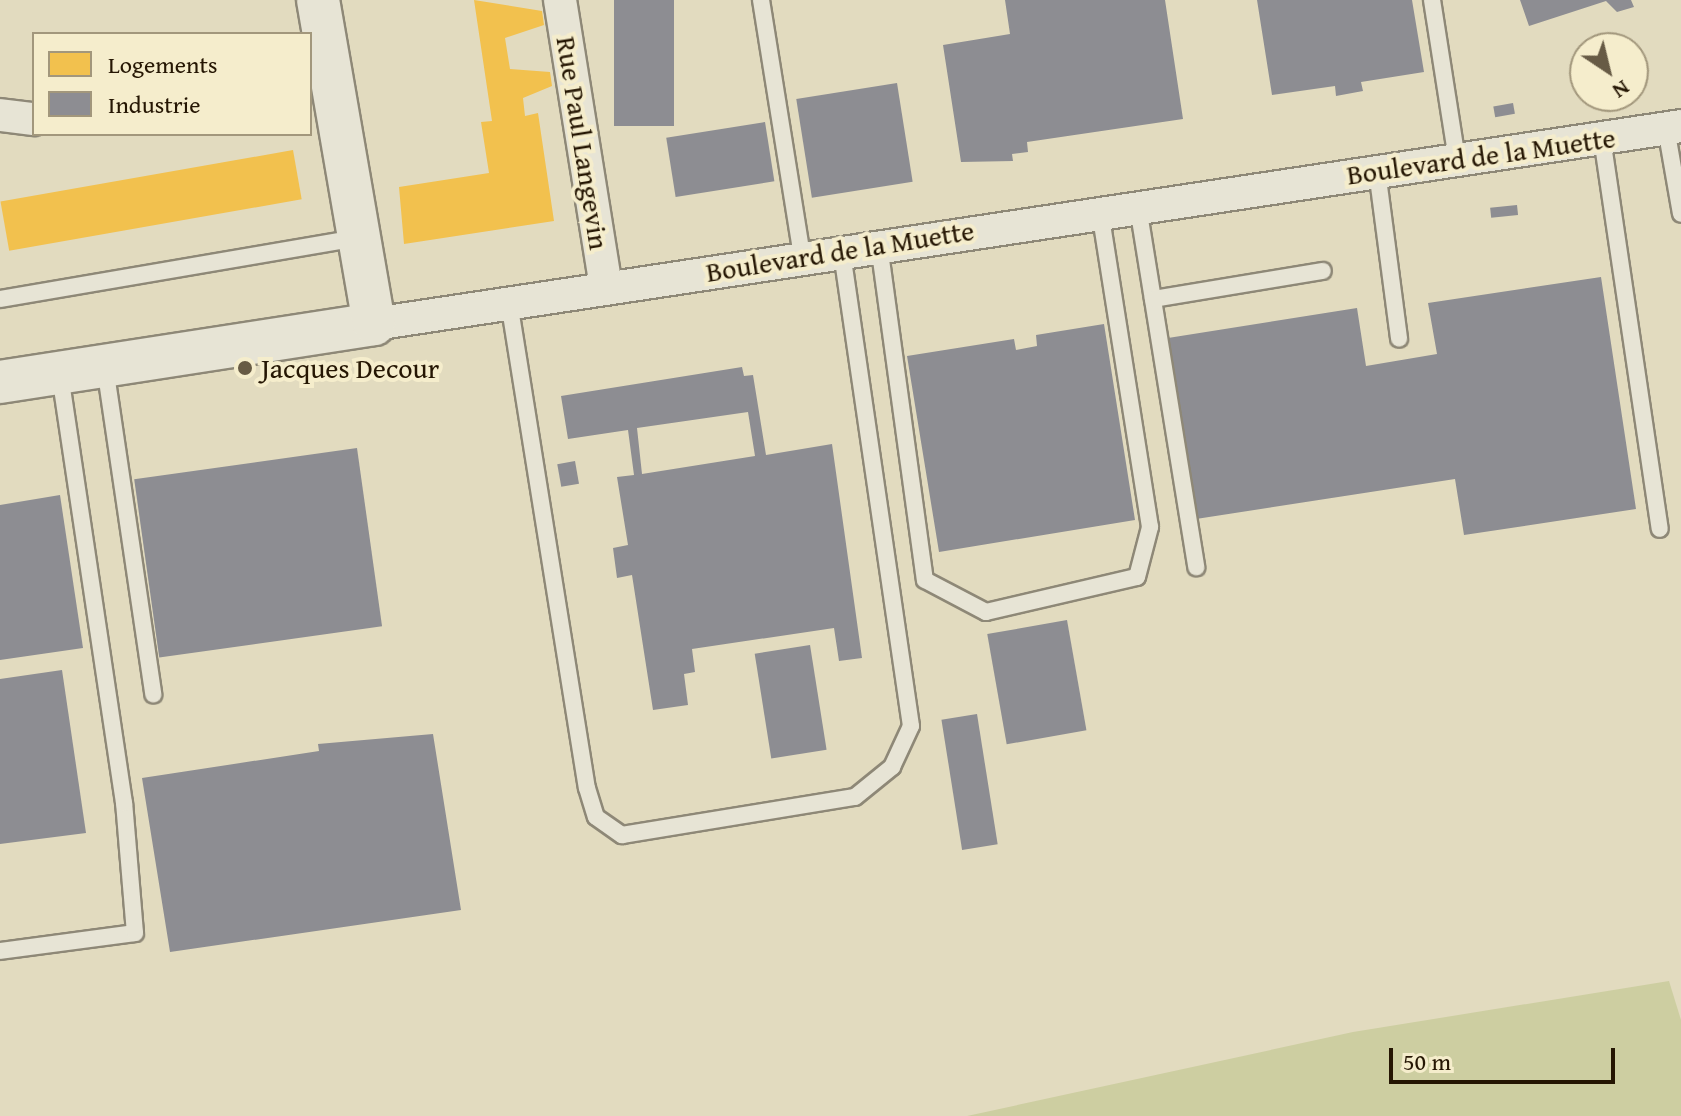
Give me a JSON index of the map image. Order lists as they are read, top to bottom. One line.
{"streets":{"street":["Rue Paul Langevin","Boulevard de la Muette"]},"crossings":[["Rue Paul Langevin","Boulevard de la Muette"]],"places":["Jacques Decour"],"legend":["Logements","Industrie"],"scale_bar":"50 m","north":"bottom right"}
